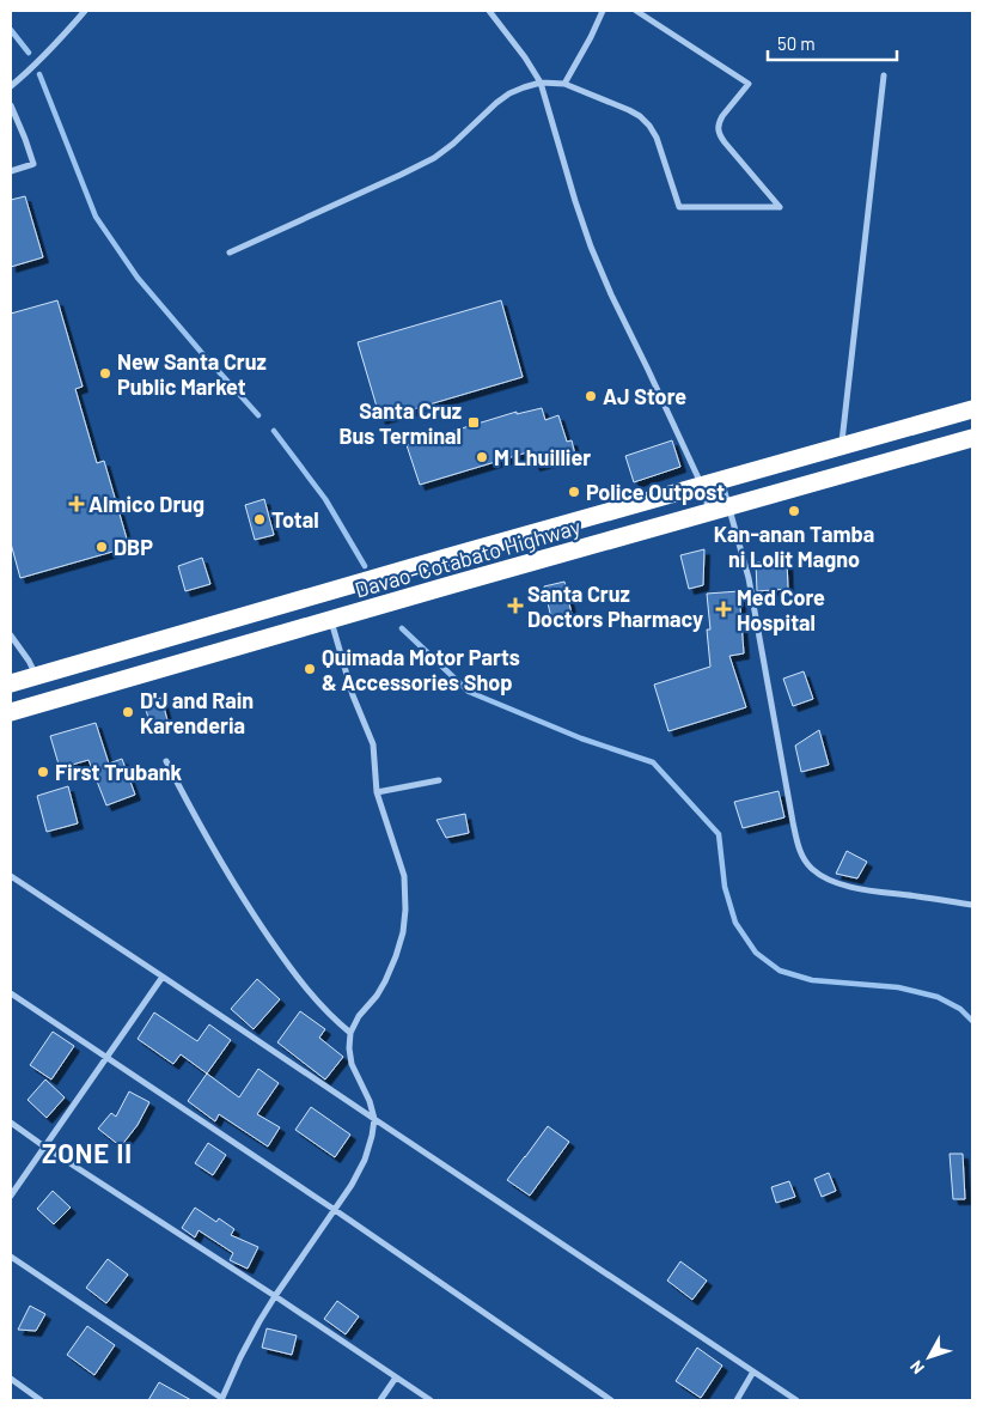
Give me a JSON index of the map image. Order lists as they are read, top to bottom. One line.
{"streets":{"highway":["Davao-Cotabato Highway"]},"districts":["ZONE II"],"places":{"other":["New Santa Cruz Public Market","AJ Store","M Lhuillier","Police Outpost","Kan-anan Tamba ni Lolit Magno","Total","DBP","Quimada Motor Parts & Accessories Shop","D'J and Rain Karenderia","First Trubank"],"transit":["Santa Cruz Bus Terminal"],"health":["Almico Drug","Santa Cruz Doctors Pharmacy","Med Core Hospital"]},"scale_bar":"50 m","north":"bottom left"}
